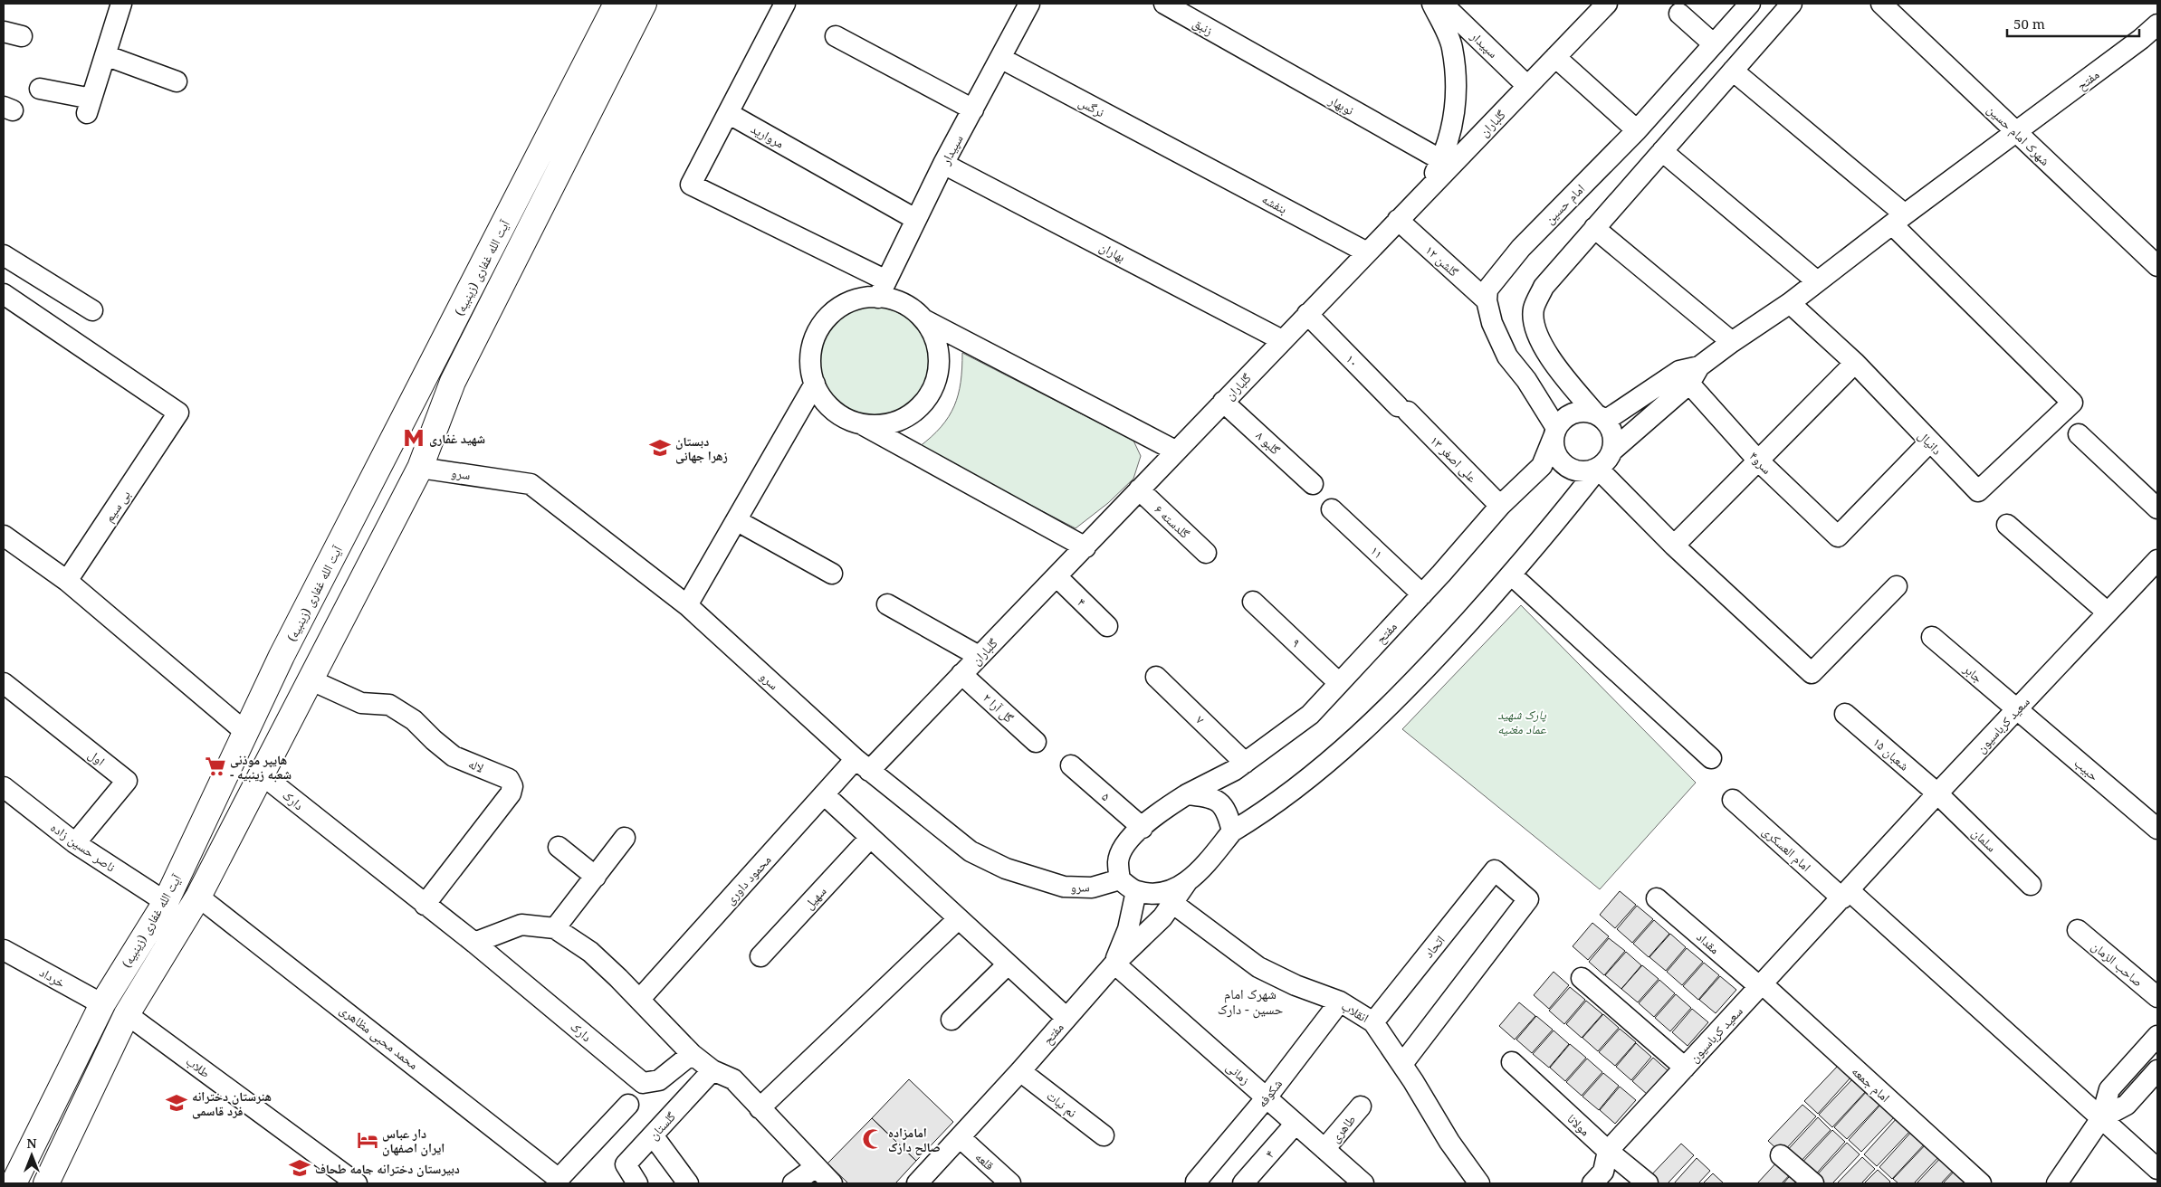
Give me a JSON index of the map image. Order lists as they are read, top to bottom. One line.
{"streets":{"main road":["آیت الله غفاری (زینبیه)"],"street":["زنبق","سپیدار","مفتح","نوبهار","نرگس","گلباران","شهرک امام حسین","مروارید","بنفشه","امام حسین","بهاران","گلشن ۱۲","۱۰","گلبو ۸","دانیال","علی اصغر ۱۳","سرو۴","سرو","بی سیم","گلدسته ۶","۱۱","۴","۹","جابر","گل آرا ۲","۷","سعید کرباسیون","۱۵ شعبان","اول","لاله","حبیب","۵","دارک","سلمان","ناصر حسین زاده","امام العسکری","محمود داوری","سهیل","مقداد","اتحاد","صاحب الزمان","خرداد","انقلاب","محمد محبی مظاهری","طلاب","زمانی","امام جمعه","شکوفه","نم نبات","مولانا","گلستان","طاهری","قلعه"]},"crossings":[["زنبق","نوبهار"],["سپیدار","نرگس"],["سپیدار","گلباران"],["سپیدار","مروارید"],["سپیدار","بهاران"],["مفتح","شهرک امام حسین"],["مفتح","دانیال"],["مفتح","علی اصغر ۱۳"],["مفتح","سرو۴"],["مفتح","سرو"],["مفتح","۱۱"],["مفتح","۹"],["مفتح","۷"],["مفتح","۵"],["مفتح","انقلاب"],["مفتح","زمانی"],["مفتح","نم نبات"],["مفتح","قلعه"],["نرگس","بنفشه"],["گلباران","بنفشه"],["گلباران","بهاران"],["گلباران","گلشن ۱۲"],["گلباران","۱۰"],["گلباران","گلبو ۸"],["گلباران","سرو"],["گلباران","گلدسته ۶"],["گلباران","۴"],["گلباران","گل آرا ۲"],["گلباران","محمود داوری"],["امام حسین","گلشن ۱۲"],["آیت الله غفاری (زینبیه)","سرو"],["آیت الله غفاری (زینبیه)","لاله"],["آیت الله غفاری (زینبیه)","دارک"],["آیت الله غفاری (زینبیه)","ناصر حسین زاده"],["آیت الله غفاری (زینبیه)","خرداد"],["آیت الله غفاری (زینبیه)","محمد محبی مظاهری"],["آیت الله غفاری (زینبیه)","طلاب"],["۱۰","علی اصغر ۱۳"],["دانیال","سرو۴"],["سرو","۵"],["سرو","محمود داوری"],["۴","زمانی"],["جابر","سعید کرباسیون"],["جابر","حبیب"],["سعید کرباسیون","۱۵ شعبان"],["سعید کرباسیون","حبیب"],["سعید کرباسیون","سلمان"],["سعید کرباسیون","امام العسکری"],["سعید کرباسیون","مقداد"],["سعید کرباسیون","امام جمعه"],["سعید کرباسیون","مولانا"],["۱۵ شعبان","سلمان"],["اول","ناصر حسین زاده"],["لاله","دارک"],["مقداد","امام جمعه"],["اتحاد","انقلاب"],["انقلاب","شکوفه"],["زمانی","شکوفه"],["زمانی","طاهری"]],"districts":["شهرک امام حسین - دارک"],"parks":["پارک شهید عماد مغنیه"],"places":{"metro station":["شهید غفاری"],"school or university":["دبستان زهرا جهانی","هنرستان دخترانه فرد قاسمی","دبیرستان دخترانه جامه طحاف"],"supermarket":["هایپر موذنی - شعبه زینبیه"],"mosque":["امامزاده صالح دارک"],"hotel":["دار عباس ایران اصفهان"]},"scale_bar":"50 m","north":"top"}
